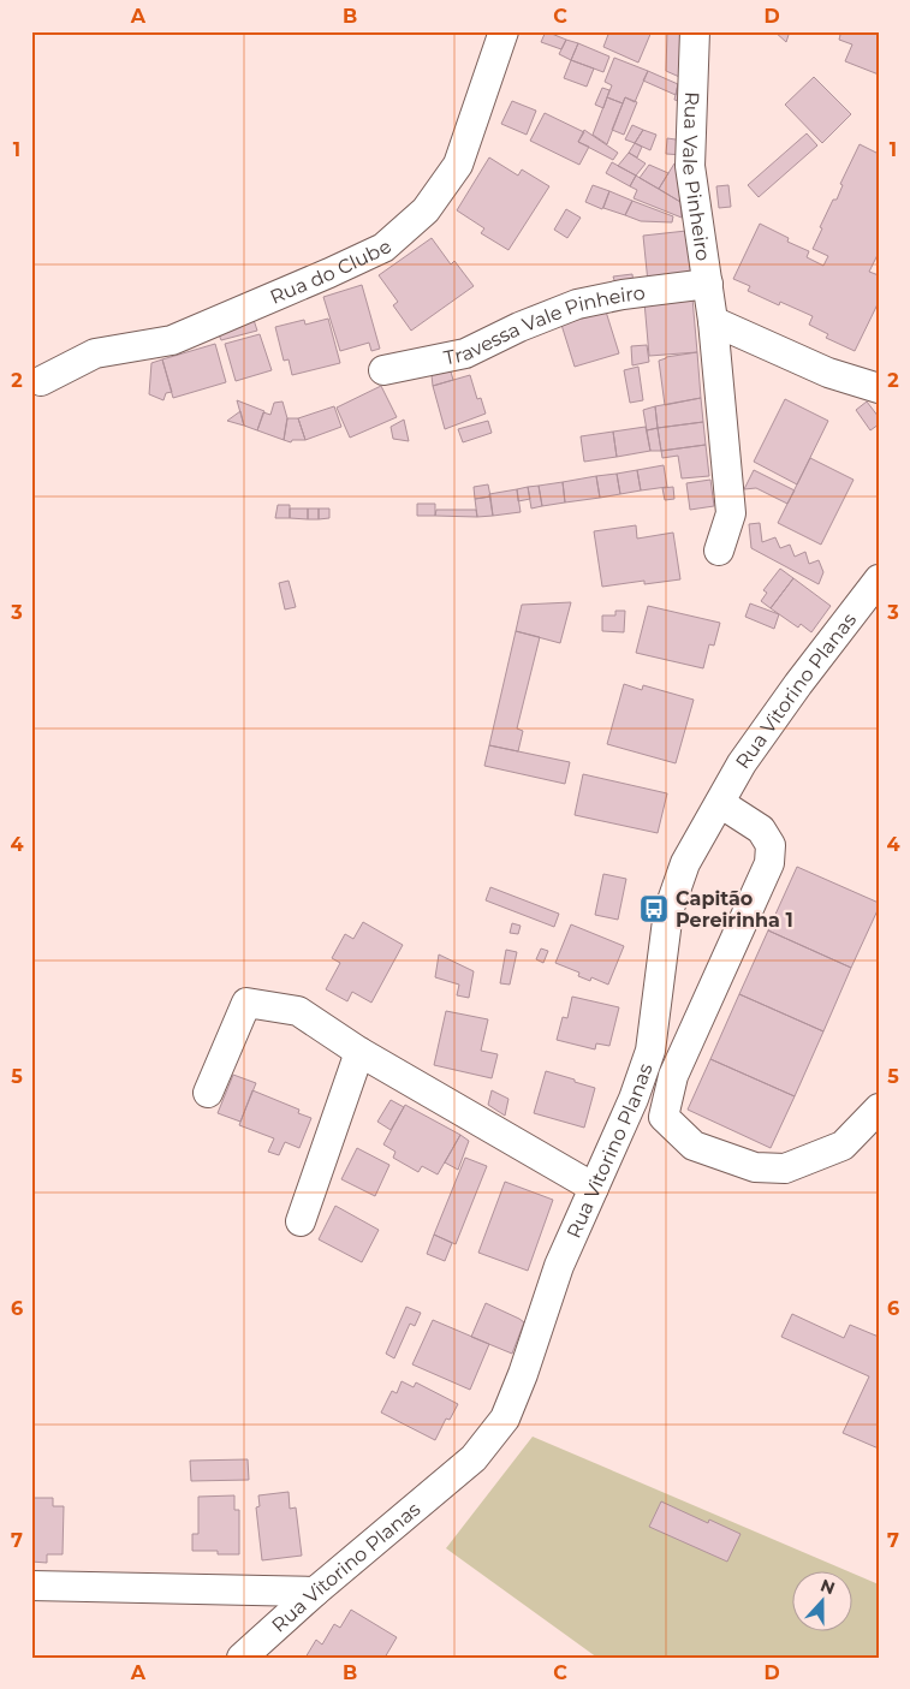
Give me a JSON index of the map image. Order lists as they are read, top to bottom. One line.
{"streets":{"street":["Rua Vale Pinheiro","Rua do Clube","Travessa Vale Pinheiro","Rua Vitorino Planas"]},"crossings":[["Rua Vale Pinheiro","Travessa Vale Pinheiro"]],"places":{"bus stop":["Capitão Pereirinha 1"]},"north":"top","grid":{"columns":["A","B","C","D"],"rows":["1","2","3","4","5","6","7"]}}
